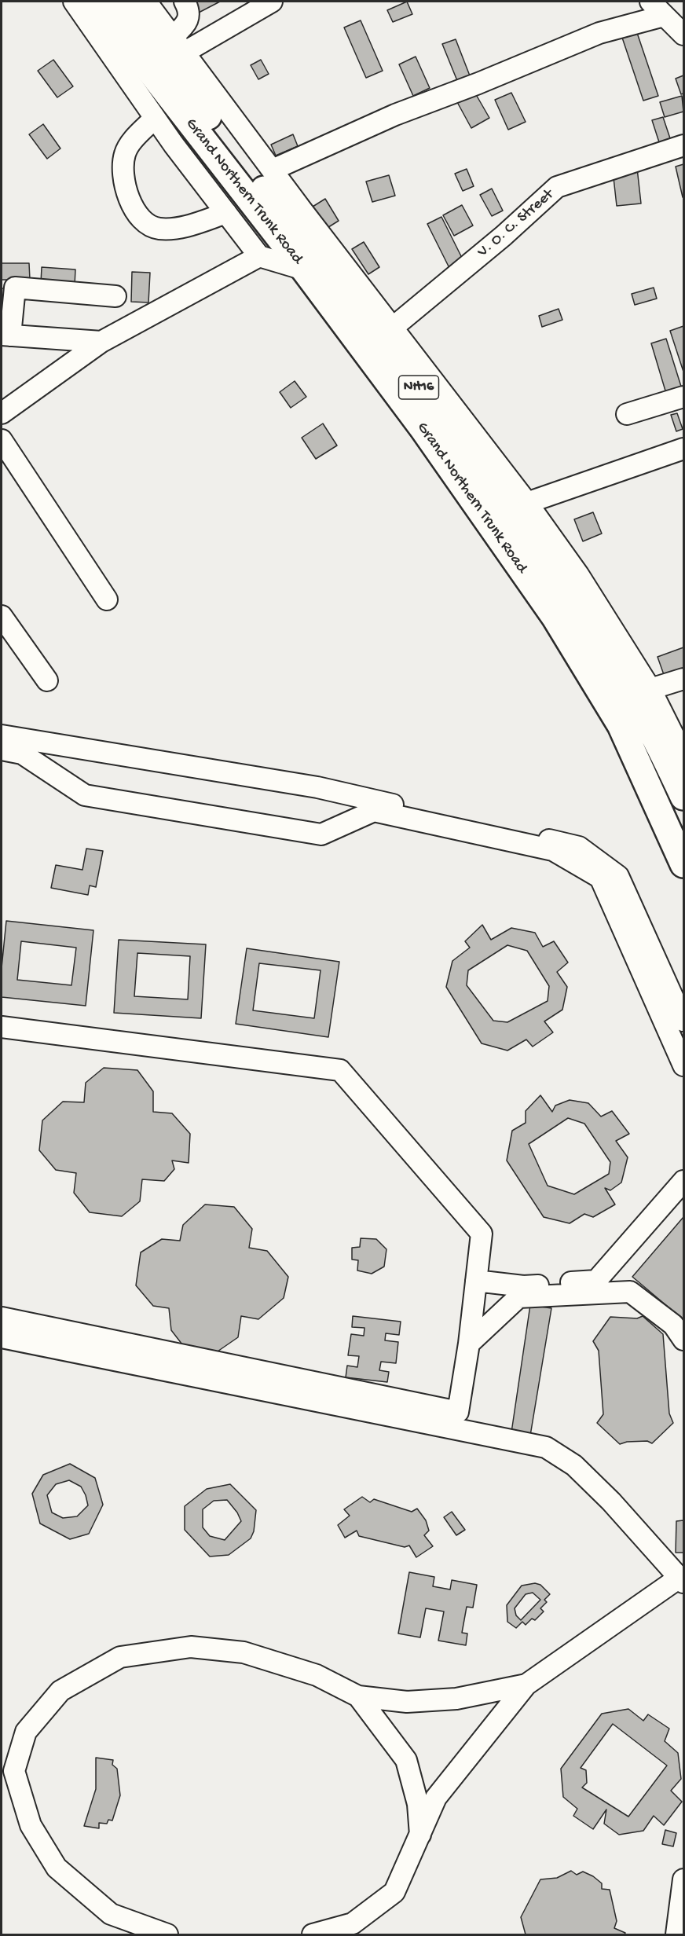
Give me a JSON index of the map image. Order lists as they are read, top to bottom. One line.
{"streets":{"highway":["Grand Northern Trunk Road","NH16"],"street":["V. O. C. Street"]}}
